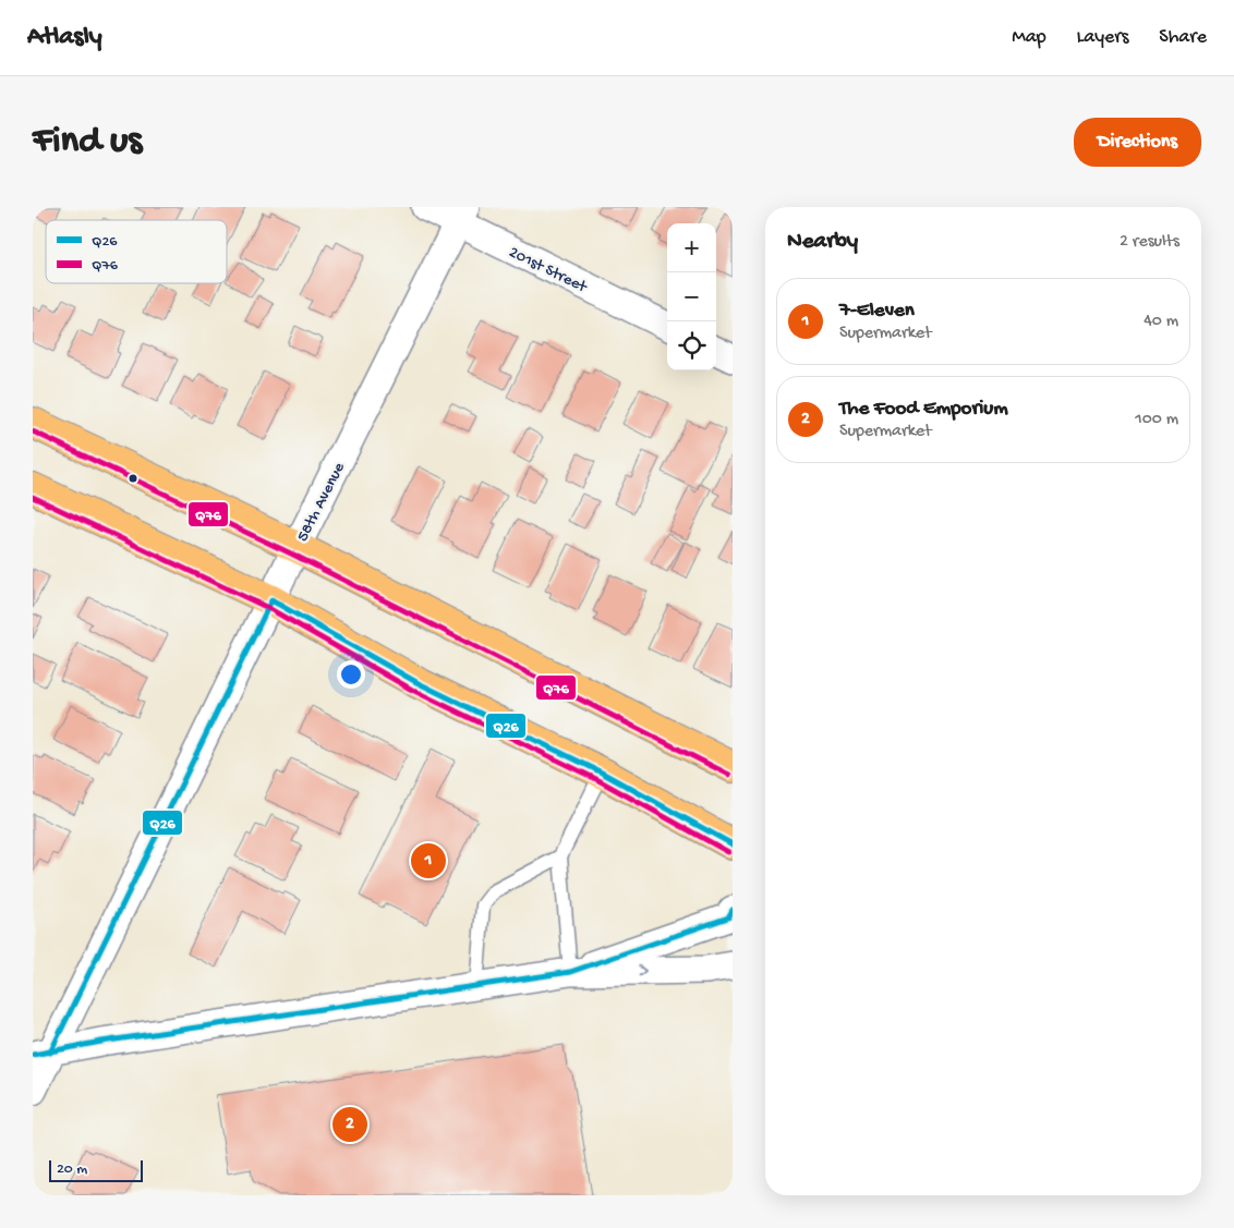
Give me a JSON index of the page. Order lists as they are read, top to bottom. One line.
{"streets":{"street":["201st Street","58th Avenue"]},"crossings":[["201st Street","58th Avenue"]],"lines":["transit line Q76","transit line Q26"],"legend":["Q26","Q76"],"scale_bar":"20 m","page":{"header":"Atlasly","nav":["Map","Layers","Share"],"buttons":"Directions","title":"Find us","heading":["Nearby","2 results"],"map_buttons":["+","−"],"list":[{"mark":"1","name":"7-Eleven","note":"Supermarket","value":"40 m"},{"mark":"2","name":"The Food Emporium","note":"Supermarket","value":"100 m"}],"pins":["1","2"],"scale":"20 m"}}
